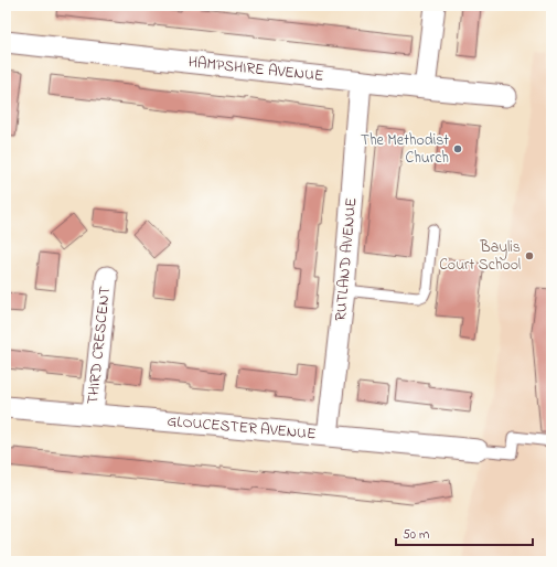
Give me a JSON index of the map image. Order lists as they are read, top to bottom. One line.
{"streets":{"street":["HAMPSHIRE AVENUE","RUTLAND AVENUE","THIRD CRESCENT","GLOUCESTER AVENUE"]},"crossings":[["HAMPSHIRE AVENUE","RUTLAND AVENUE"],["RUTLAND AVENUE","GLOUCESTER AVENUE"],["THIRD CRESCENT","GLOUCESTER AVENUE"]],"places":["The Methodist Church","Baylis Court School"],"scale_bar":"50 m"}
